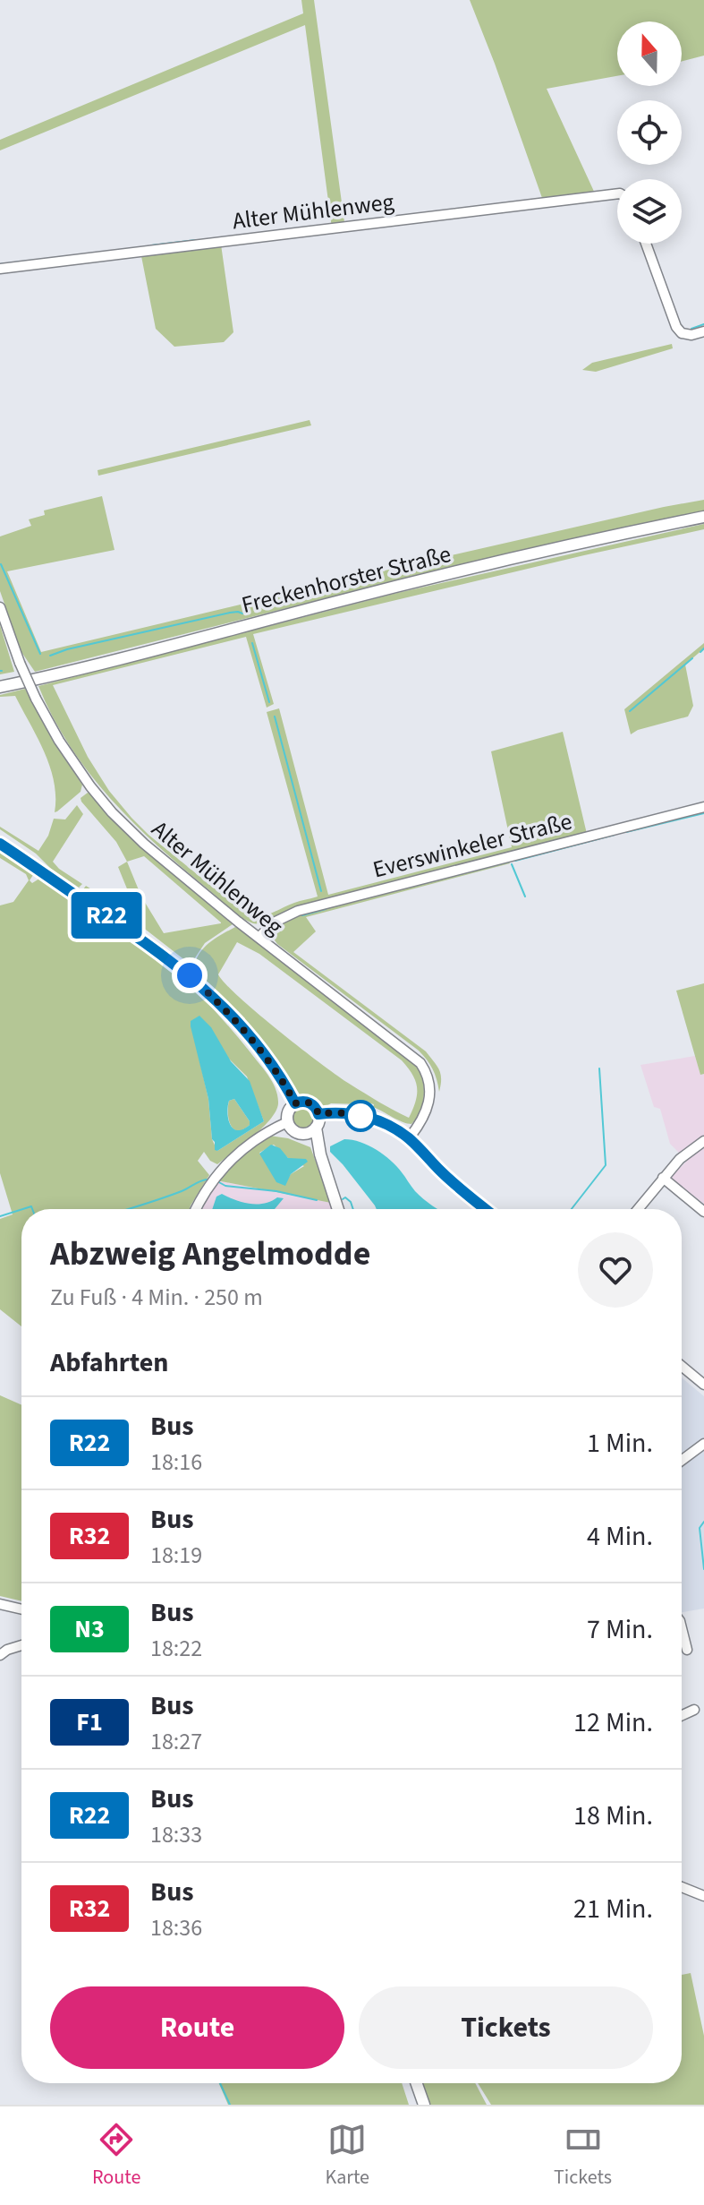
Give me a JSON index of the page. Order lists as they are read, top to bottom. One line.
{"streets":{"main road":["Freckenhorster Straße"],"street":["Alter Mühlenweg","Everswinkeler Straße"]},"crossings":[["Alter Mühlenweg","Everswinkeler Straße"]],"lines":["bus line R22"],"north":"top","page":{"on_map":"R22","heading":[["Abzweig Angelmodde","Zu Fuß · 4 Min. · 250 m"],"Abfahrten"],"list":[{"mark":"R22","name":"Bus","note":"18:16","value":"1 Min."},{"mark":"R32","name":"Bus","note":"18:19","value":"4 Min."},{"mark":"N3","name":"Bus","note":"18:22","value":"7 Min."},{"mark":"F1","name":"Bus","note":"18:27","value":"12 Min."},{"mark":"R22","name":"Bus","note":"18:33","value":"18 Min."},{"mark":"R32","name":"Bus","note":"18:36","value":"21 Min."}],"buttons":["Route","Tickets"],"tabs":["Route","Karte","Tickets"]}}
